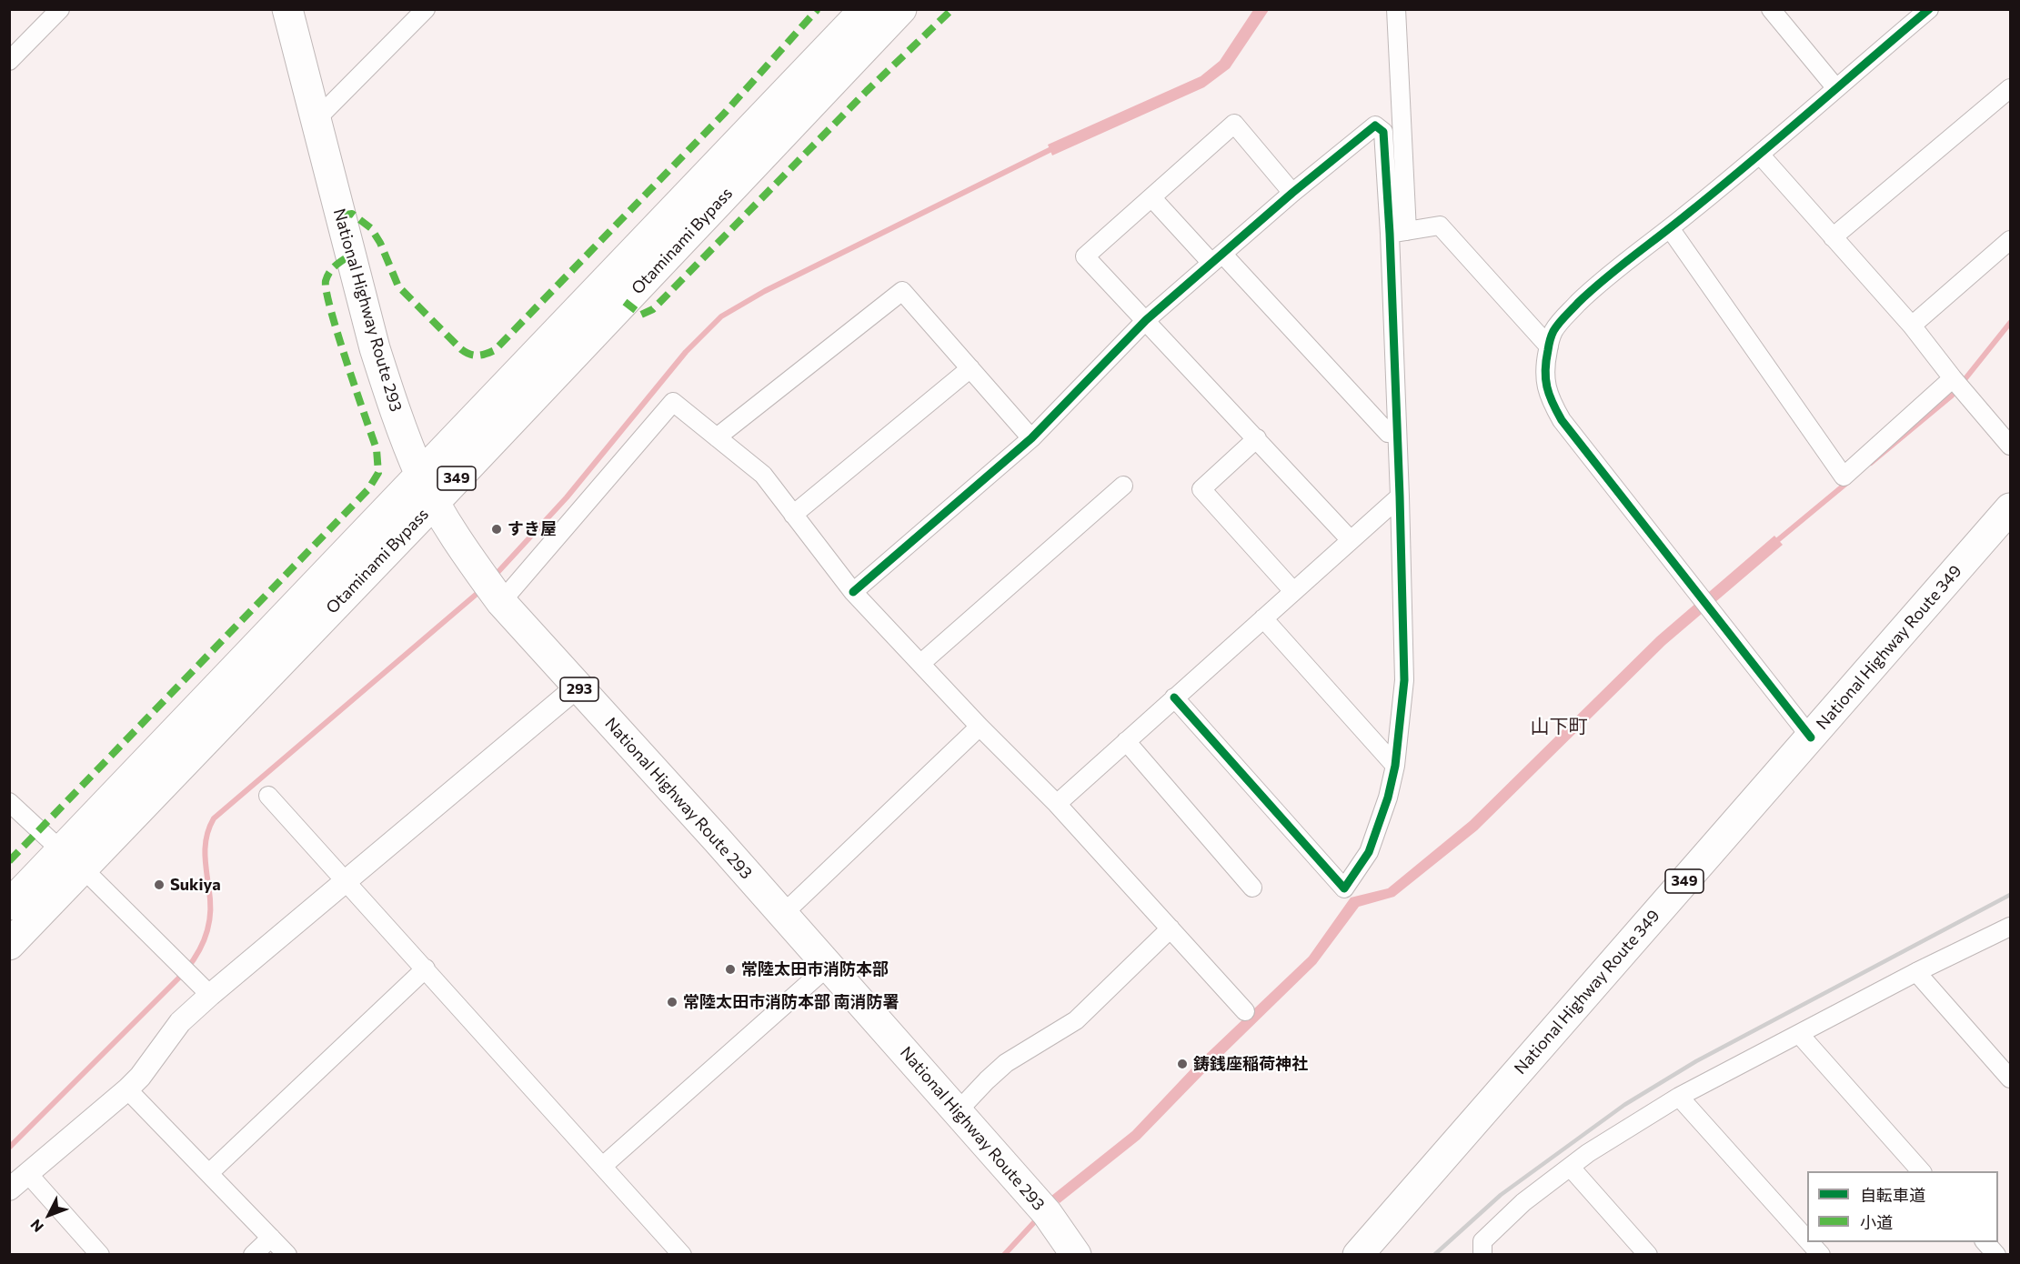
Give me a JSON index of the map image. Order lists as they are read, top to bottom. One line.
{"streets":{"highway":["Otaminami Bypass","National Highway Route 293","349","National Highway Route 349","293"]},"crossings":[["Otaminami Bypass","National Highway Route 293"]],"districts":["山下町"],"places":["すき屋","Sukiya","常陸太田市消防本部","常陸太田市消防本部 南消防署","鋳銭座稲荷神社"],"legend":["自転車道","小道"],"north":"bottom left"}
